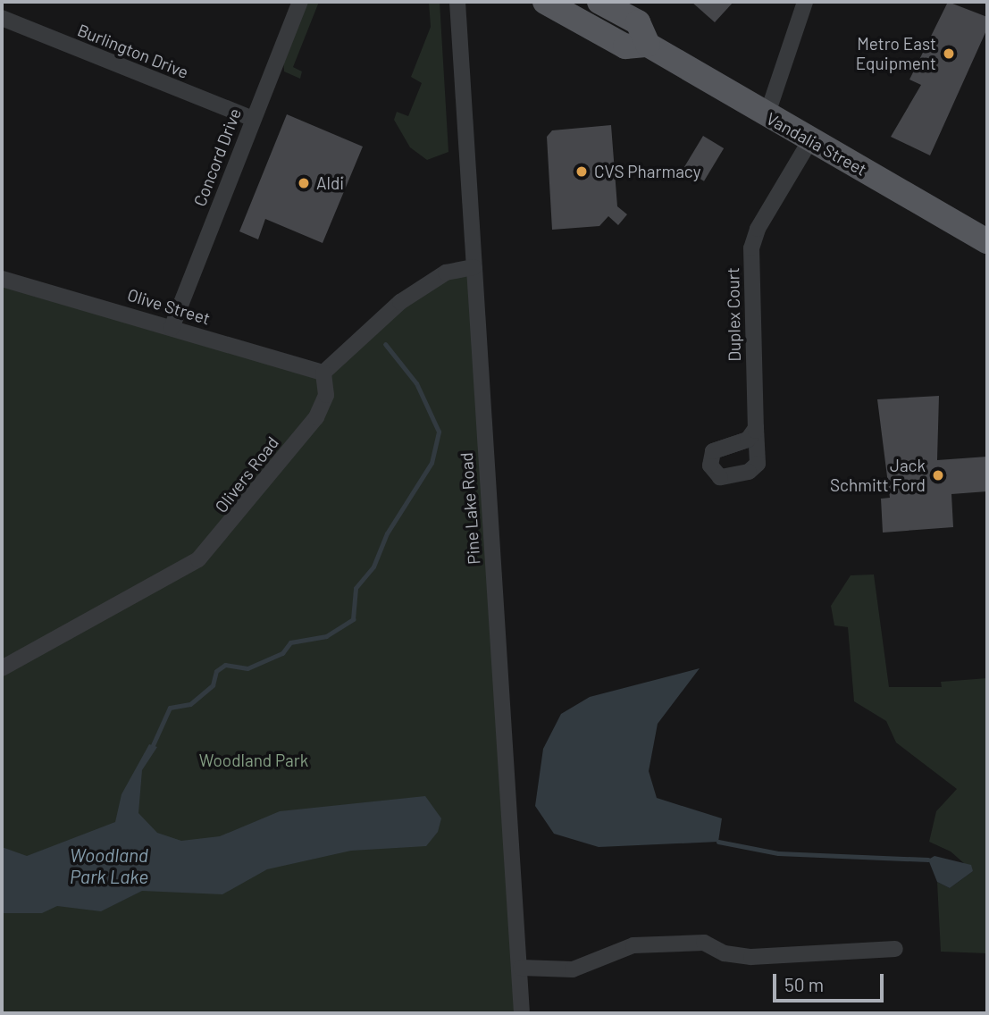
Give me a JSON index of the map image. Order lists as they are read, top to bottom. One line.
{"streets":{"main road":["Vandalia Street"],"street":["Burlington Drive","Concord Drive","Olive Street","Duplex Court","Olivers Road","Pine Lake Road"]},"crossings":[["Burlington Drive","Concord Drive"],["Vandalia Street","Duplex Court"],["Concord Drive","Olive Street"],["Olive Street","Olivers Road"]],"water":["Woodland Park Lake"],"parks":["Woodland Park"],"places":["Metro East Equipment","CVS Pharmacy","Aldi","Jack Schmitt Ford"],"scale_bar":"50 m"}
